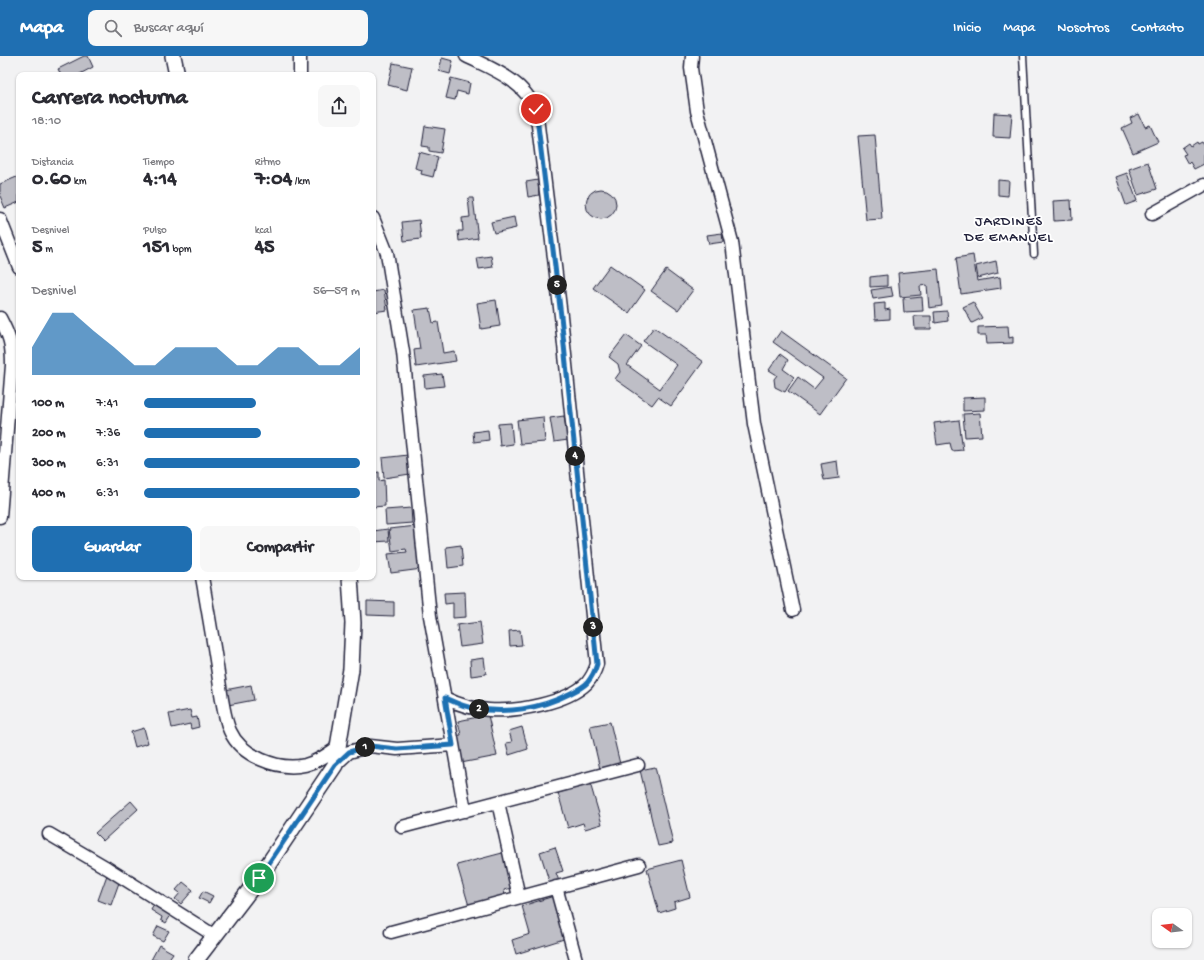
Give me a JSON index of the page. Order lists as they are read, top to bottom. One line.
{"districts":["JARDINES DE EMANUEL"],"north":"left","page":{"header":"Mapa","search":"Buscar aquí","nav":["Inicio","Mapa","Nosotros","Contacto"],"heading":["Carrera nocturna","18:10"],"stats":[["Distancia","0.60 km"],["Tiempo","4:14"],["Ritmo","7:04 /km"],["Desnivel","5 m"],["Pulso","151 bpm"],["kcal","45"]],"pins":["5","4","3","2","1"],"chart":["Desnivel","56–59 m"],"list":[{"name":"100 m","note":"7:41"},{"name":"200 m","note":"7:36"},{"name":"300 m","note":"6:31"},{"name":"400 m","note":"6:31"}],"buttons":["Guardar","Compartir"]}}
